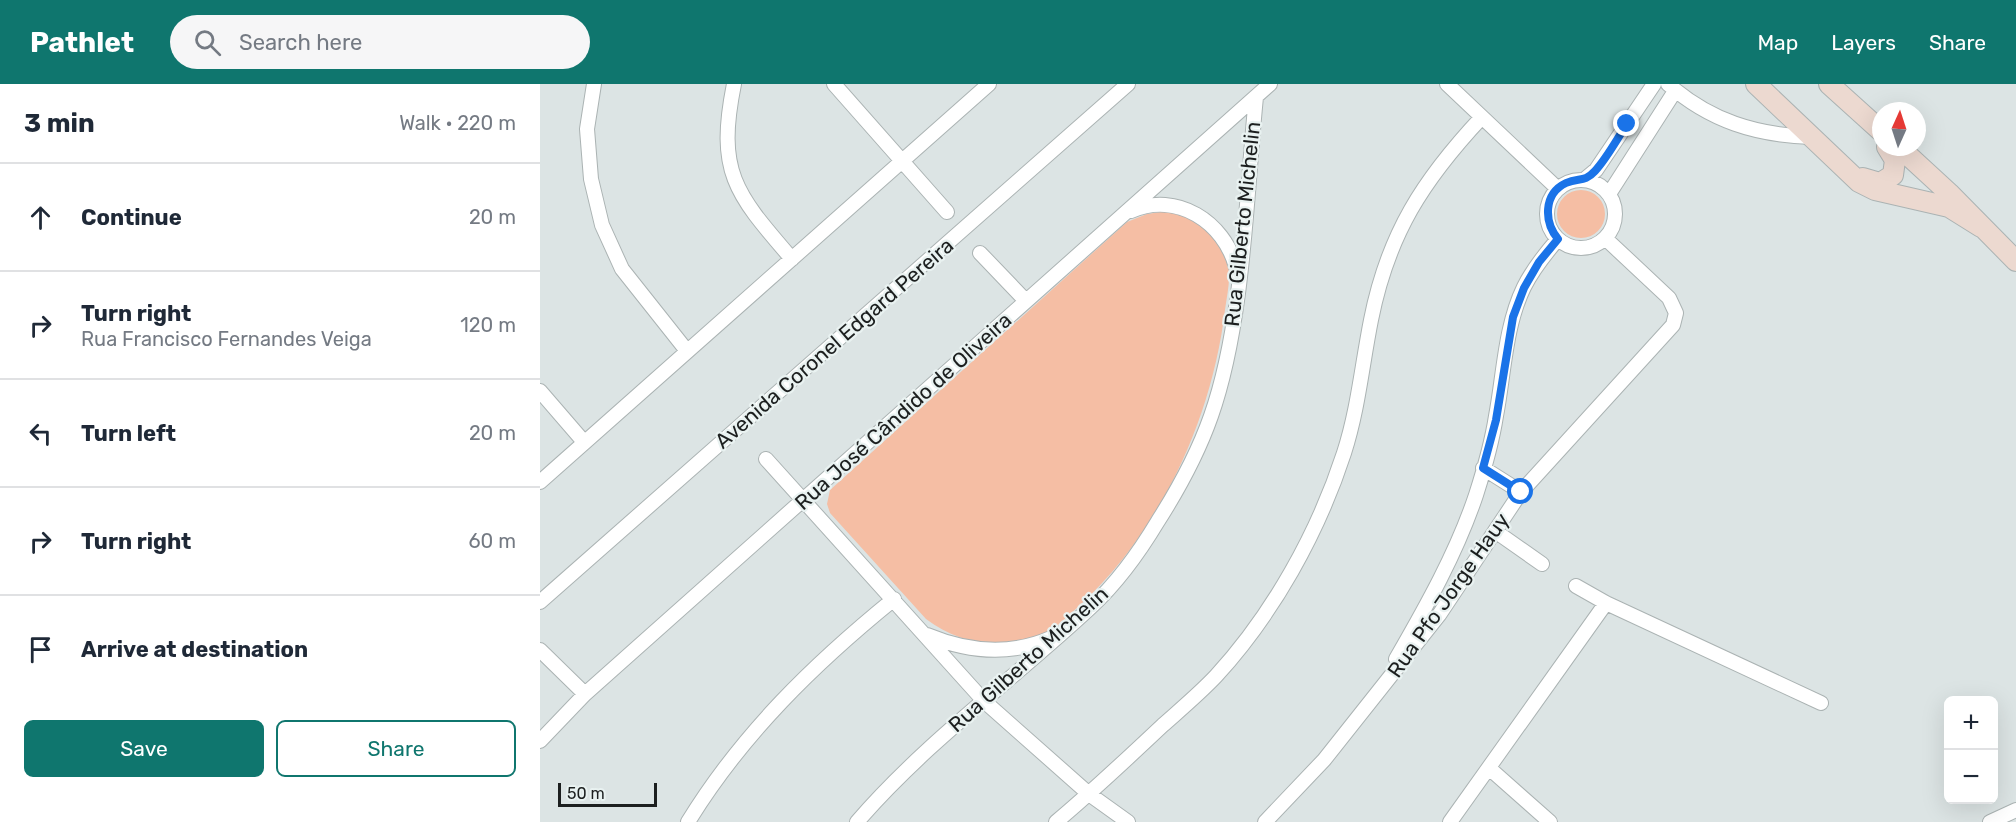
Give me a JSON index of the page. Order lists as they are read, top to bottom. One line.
{"streets":{"street":["Rua Gilberto Michelin","Avenida Coronel Edgard Pereira","Rua José Cândido de Oliveira","Rua Pfo Jorge Hauy"]},"crossings":[["Rua Gilberto Michelin","Rua José Cândido de Oliveira"]],"scale_bar":"50 m","north":"top","page":{"header":"Pathlet","search":"Search here","nav":["Map","Layers","Share"],"heading":["3 min","Walk · 220 m"],"list":[["Continue","20 m"],["Turn right","Rua Francisco Fernandes Veiga","120 m"],["Turn left","20 m"],["Turn right","60 m"],"Arrive at destination"],"map_buttons":["+","−"],"buttons":["Save","Share"],"scale":"50 m"}}
